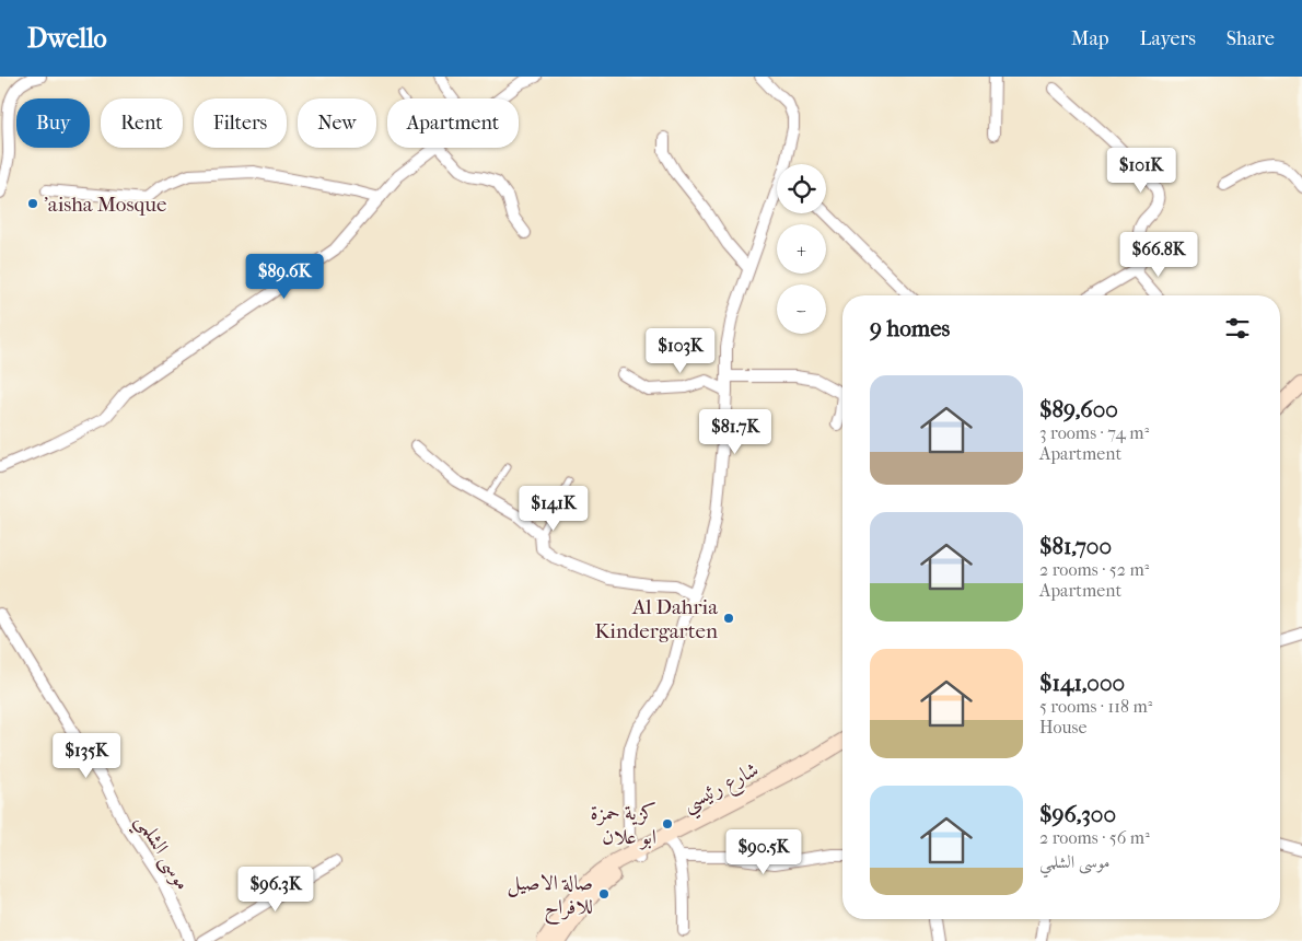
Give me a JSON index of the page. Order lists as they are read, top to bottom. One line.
{"streets":{"main road":["شارع رئيسي"],"street":["موسى الشلمي"]},"places":["'aisha Mosque","Al Dahria Kindergarten","كزية حمزة ابو علان","صالة الاصيل للافراح"],"page":{"header":"Dwello","nav":["Map","Layers","Share"],"chip":["Buy","Rent","Filters","New","Apartment"],"price":["$101K","$66.8K","$89.6K","$103K","$81.7K","$141K","$135K","$90.5K","$96.3K"],"map_buttons":["+","−"],"heading":"9 homes","list":[{"name":"$89,600","note":"3 rooms · 74 m² · Apartment"},{"name":"$81,700","note":"2 rooms · 52 m² · Apartment"},{"name":"$141,000","note":"5 rooms · 118 m² · House"},{"name":"$96,300","note":"2 rooms · 56 m² · موسى الشلمي"}]}}
